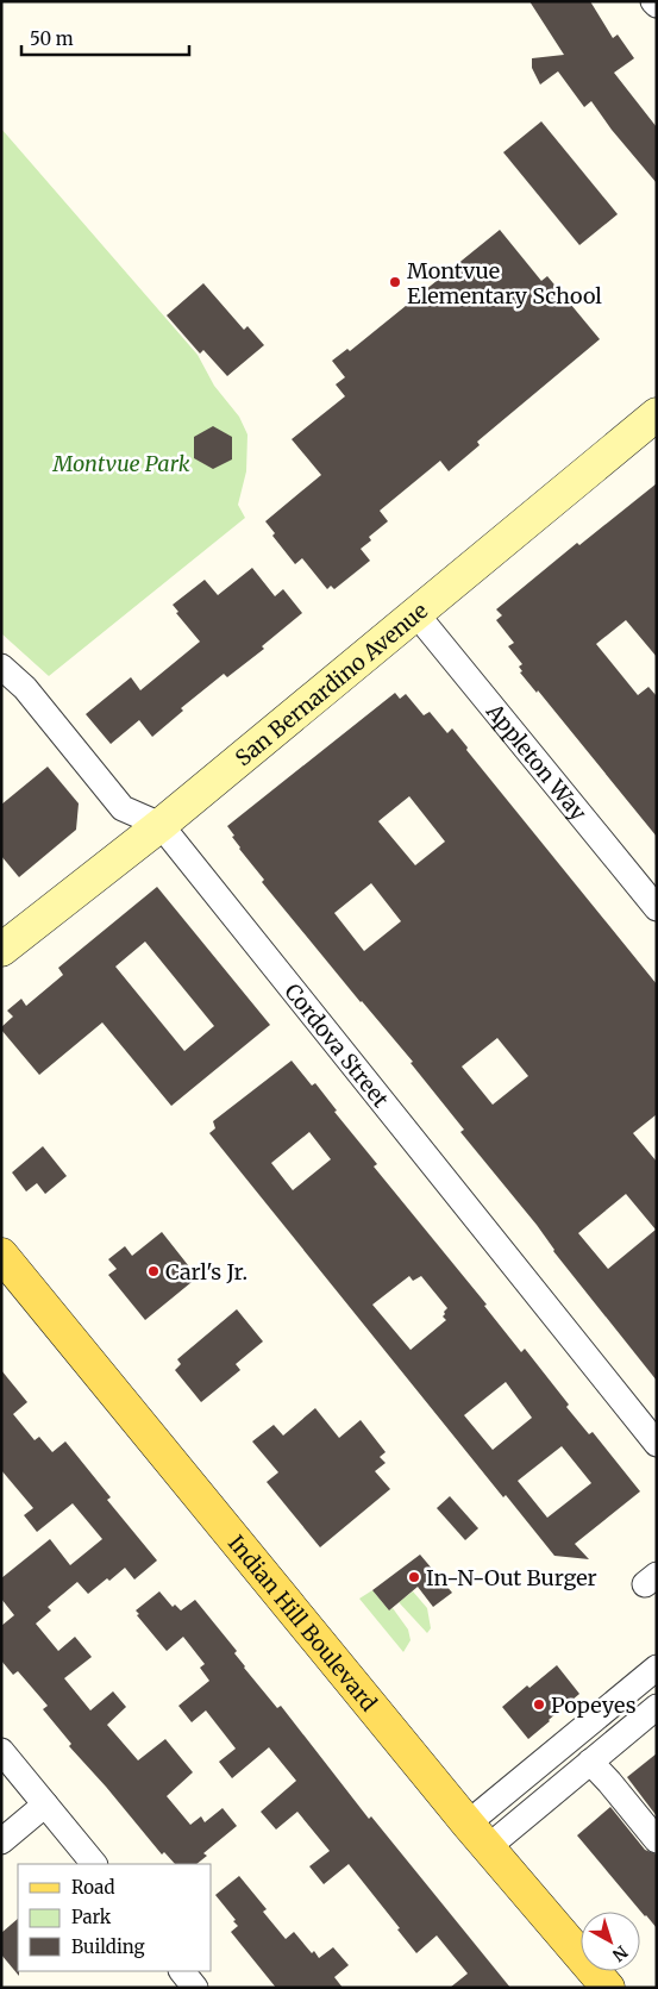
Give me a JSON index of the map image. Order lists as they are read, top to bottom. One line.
{"streets":{"main road":["San Bernardino Avenue","Indian Hill Boulevard"],"street":["Appleton Way","Cordova Street"]},"crossings":[["San Bernardino Avenue","Appleton Way"],["San Bernardino Avenue","Cordova Street"]],"parks":["Montvue Park"],"places":["Montvue Elementary School","Carl's Jr.","In-N-Out Burger","Popeyes"],"legend":["Road","Park","Building"],"scale_bar":"50 m","north":"bottom right"}
